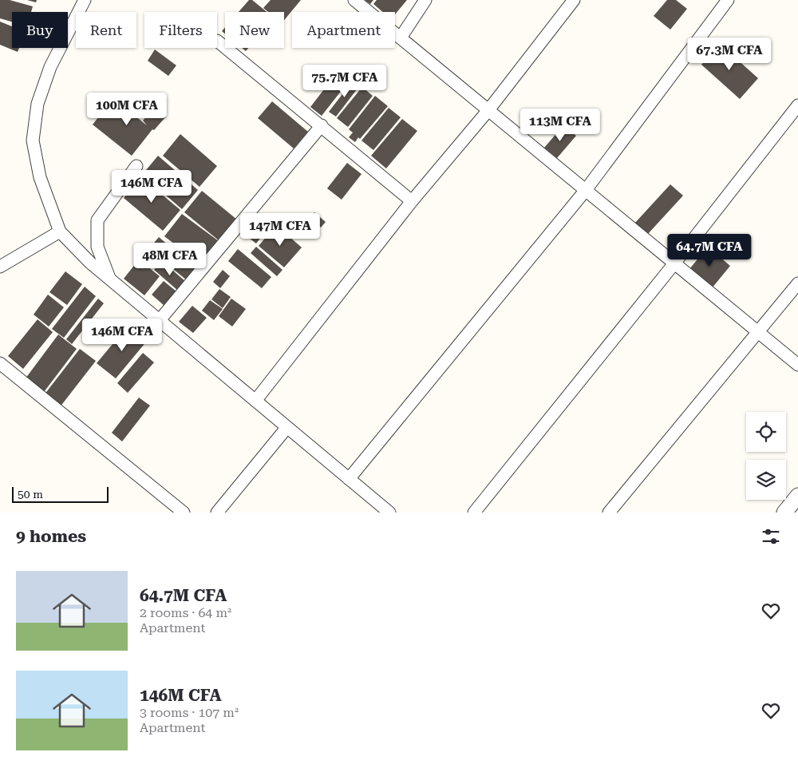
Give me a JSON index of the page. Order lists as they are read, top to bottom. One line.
{"scale_bar":"50 m","page":{"chip":["Buy","Rent","Filters","New","Apartment"],"price":["67.3M CFA","75.7M CFA","100M CFA","113M CFA","146M CFA","147M CFA","64.7M CFA","48M CFA","146M CFA"],"scale":"50 m","heading":"9 homes","list":[{"name":"64.7M CFA","note":"2 rooms · 64 m² · Apartment"},{"name":"146M CFA","note":"3 rooms · 107 m² · Apartment"}]}}
